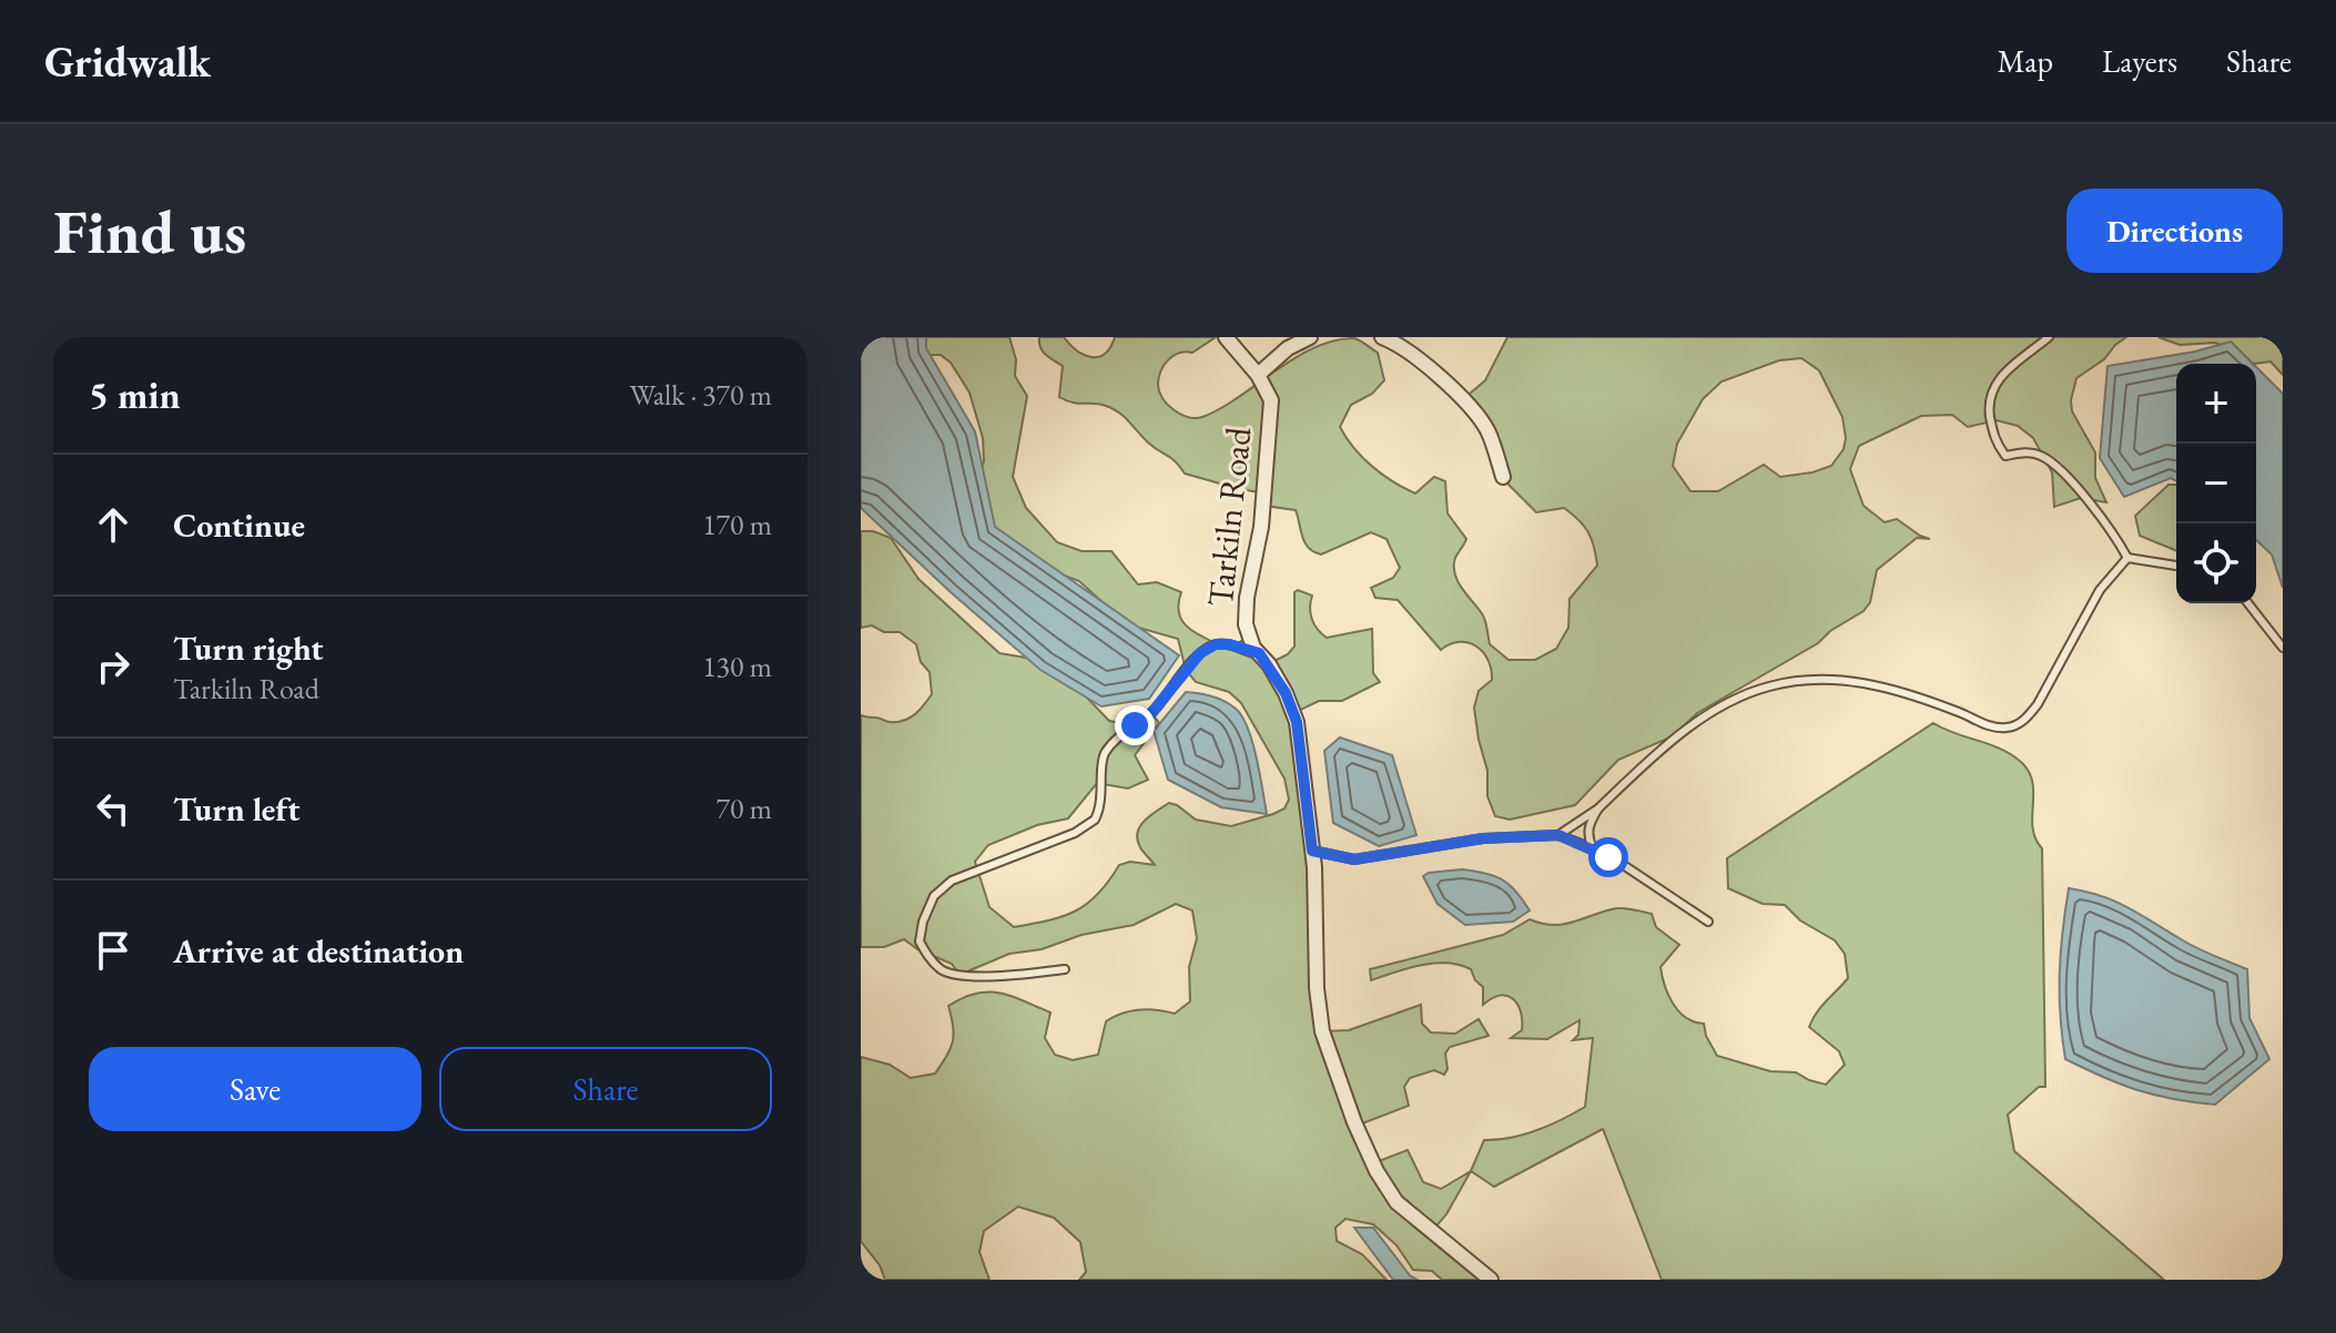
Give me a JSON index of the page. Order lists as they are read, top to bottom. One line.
{"streets":{"street":["Tarkiln Road"]},"page":{"header":"Gridwalk","nav":["Map","Layers","Share"],"buttons":["Directions",["Save","Share"]],"title":"Find us","heading":["5 min","Walk · 370 m"],"map_buttons":["+","−"],"list":[["Continue","170 m"],["Turn right","Tarkiln Road","130 m"],["Turn left","70 m"],"Arrive at destination"]}}
